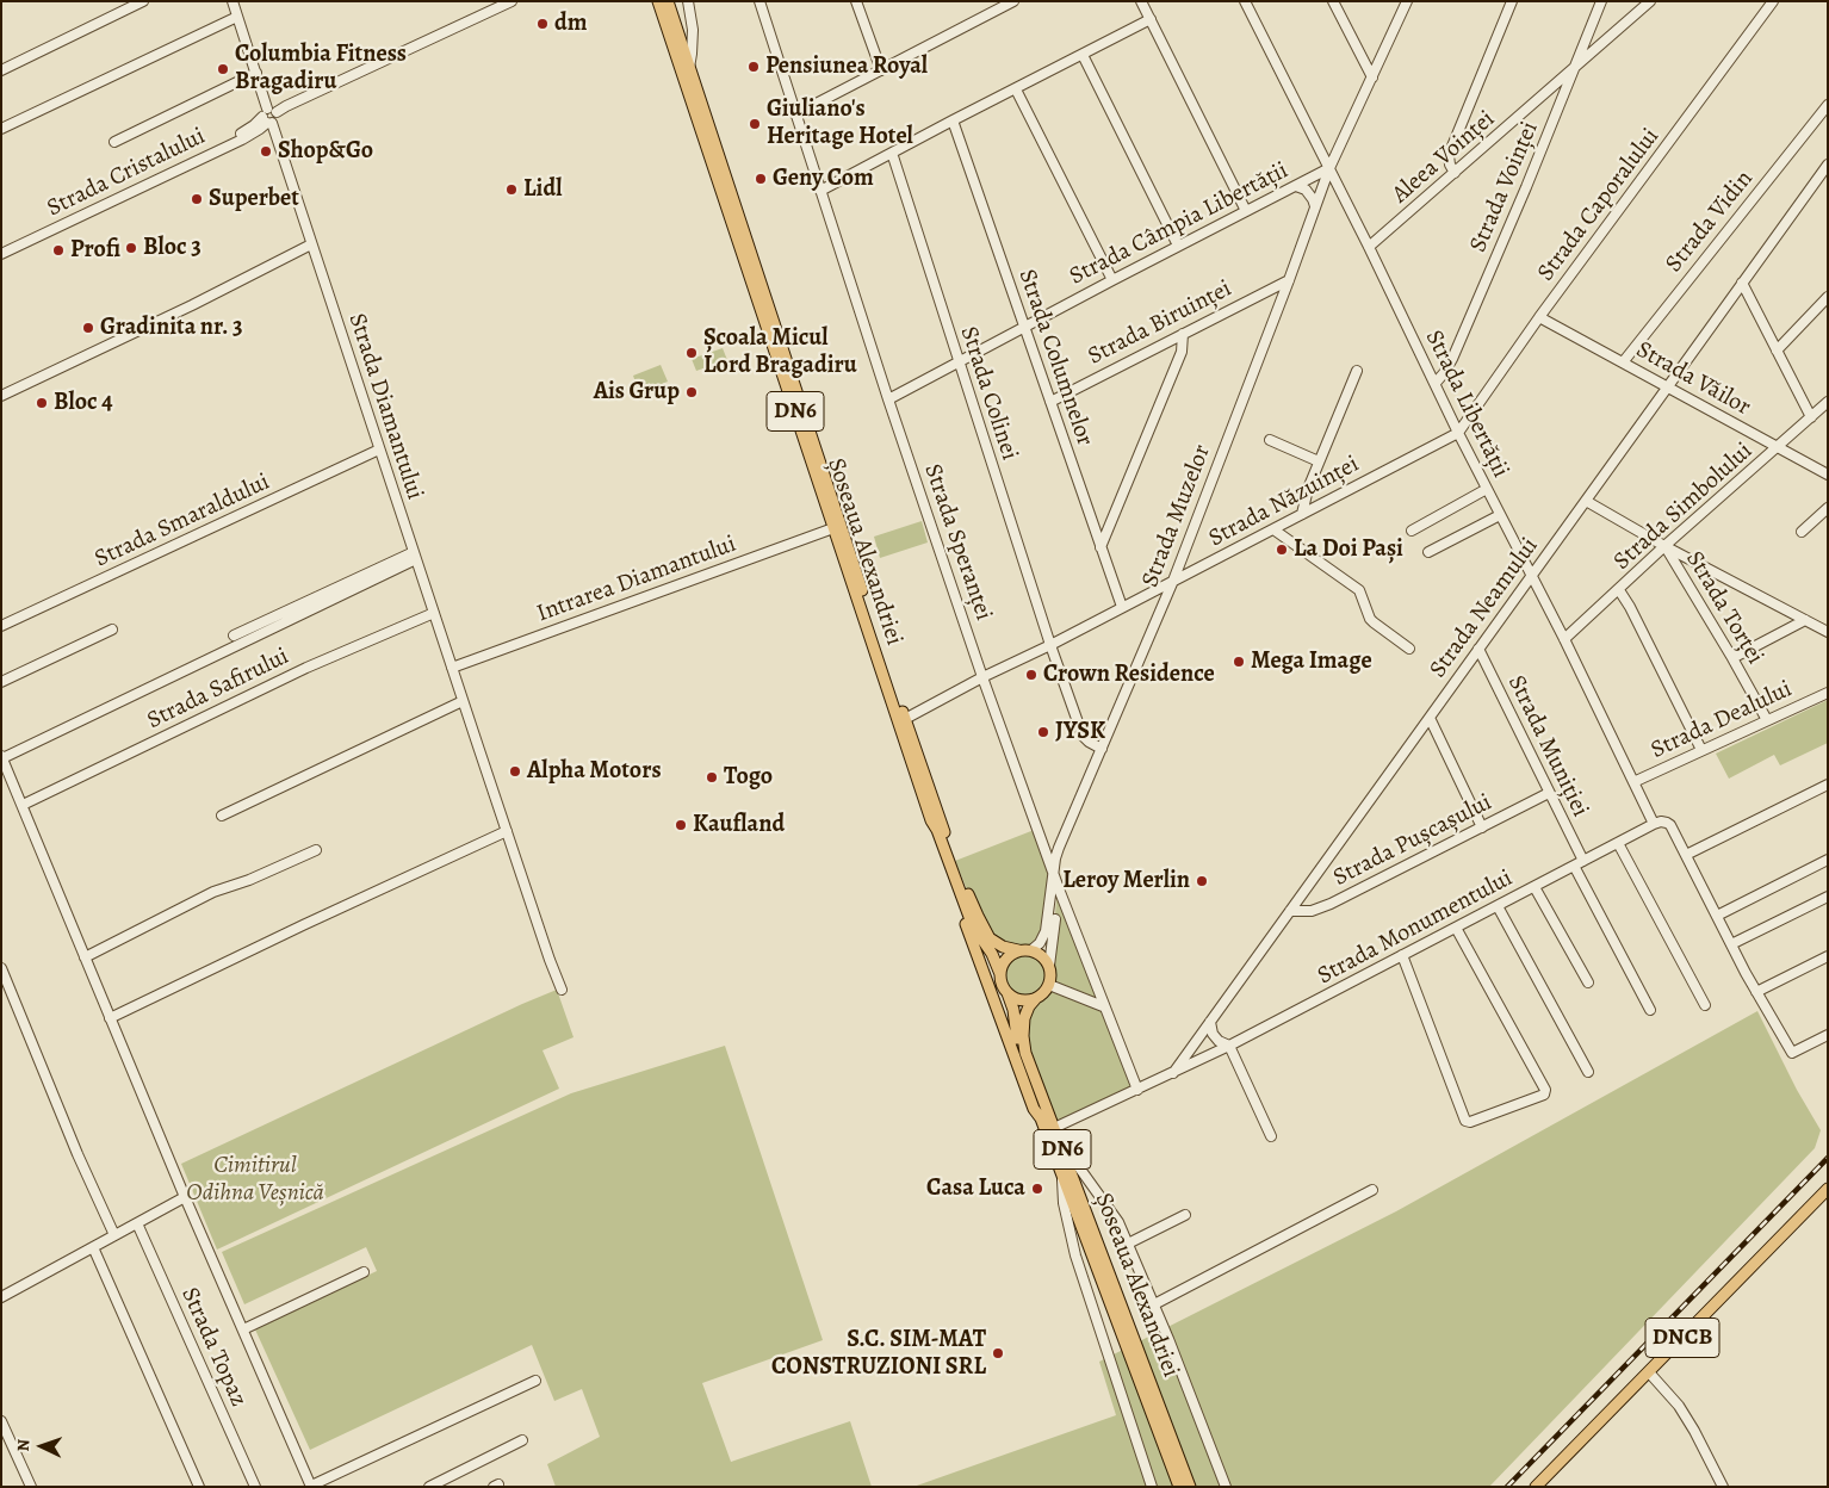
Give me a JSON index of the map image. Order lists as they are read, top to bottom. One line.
{"streets":{"main road":["DN6","Șoseaua Alexandriei","DNCB"],"street":["Aleea Voinței","Strada Cristalului","Strada Voinței","Strada Caporalului","Strada Vidin","Strada Câmpia Libertății","Strada Biruinței","Strada Columnelor","Strada Văilor","Strada Colinei","Strada Libertății","Strada Diamantului","Strada Năzuinței","Strada Simbolului","Strada Muzelor","Strada Smaraldului","Strada Speranței","Intrarea Diamantului","Strada Neamului","Strada Torței","Strada Safirului","Strada Dealului","Strada Muniției","Strada Pușcașului","Strada Monumentului","Strada Topaz"]},"crossings":[["Aleea Voinței","Strada Voinței"],["Aleea Voinței","Strada Libertății"],["Strada Cristalului","Strada Diamantului"],["Strada Voinței","Strada Libertății"],["Strada Caporalului","Strada Văilor"],["Strada Caporalului","Strada Libertății"],["Strada Caporalului","Strada Năzuinței"],["Strada Vidin","Strada Văilor"],["Strada Câmpia Libertății","Strada Columnelor"],["Strada Câmpia Libertății","Strada Colinei"],["Strada Câmpia Libertății","Strada Libertății"],["Strada Câmpia Libertății","Strada Muzelor"],["Strada Câmpia Libertății","Strada Speranței"],["Strada Biruinței","Strada Columnelor"],["Strada Biruinței","Strada Muzelor"],["Strada Columnelor","Strada Năzuinței"],["Strada Văilor","Strada Simbolului"],["Strada Văilor","Strada Neamului"],["Strada Colinei","Strada Năzuinței"],["Strada Colinei","Strada Muzelor"],["Strada Libertății","Strada Năzuinței"],["Strada Libertății","Strada Simbolului"],["Strada Libertății","Strada Muzelor"],["Strada Libertății","Strada Neamului"],["Strada Libertății","Strada Dealului"],["Strada Libertății","Strada Monumentului"],["Strada Diamantului","Strada Smaraldului"],["Strada Diamantului","Intrarea Diamantului"],["Strada Diamantului","Strada Safirului"],["DN6","Șoseaua Alexandriei"],["Strada Năzuinței","Strada Muzelor"],["Strada Năzuinței","Strada Speranței"],["Strada Năzuinței","Șoseaua Alexandriei"],["Strada Simbolului","Strada Torței"],["Strada Muzelor","Strada Speranței"],["Strada Speranței","Strada Monumentului"],["Șoseaua Alexandriei","Intrarea Diamantului"],["Șoseaua Alexandriei","Strada Monumentului"],["Strada Neamului","Strada Muniției"],["Strada Neamului","Strada Pușcașului"],["Strada Neamului","Strada Monumentului"],["Strada Torței","Strada Dealului"],["Strada Muniției","Strada Pușcașului"],["Strada Muniției","Strada Monumentului"]],"parks":["Cimitirul Odihna Veșnică"],"places":["dm","Pensiunea Royal","Columbia Fitness Bragadiru","Giuliano's Heritage Hotel","Shop&Go","Geny Com","Lidl","Superbet","Bloc 3","Profi","Gradinita nr. 3","Școala Micul Lord Bragadiru","Ais Grup","Bloc 4","La Doi Pași","Mega Image","Crown Residence","JYSK","Alpha Motors","Togo","Kaufland","Leroy Merlin","Casa Luca","S.C. SIM-MAT CONSTRUZIONI SRL"],"north":"left"}
